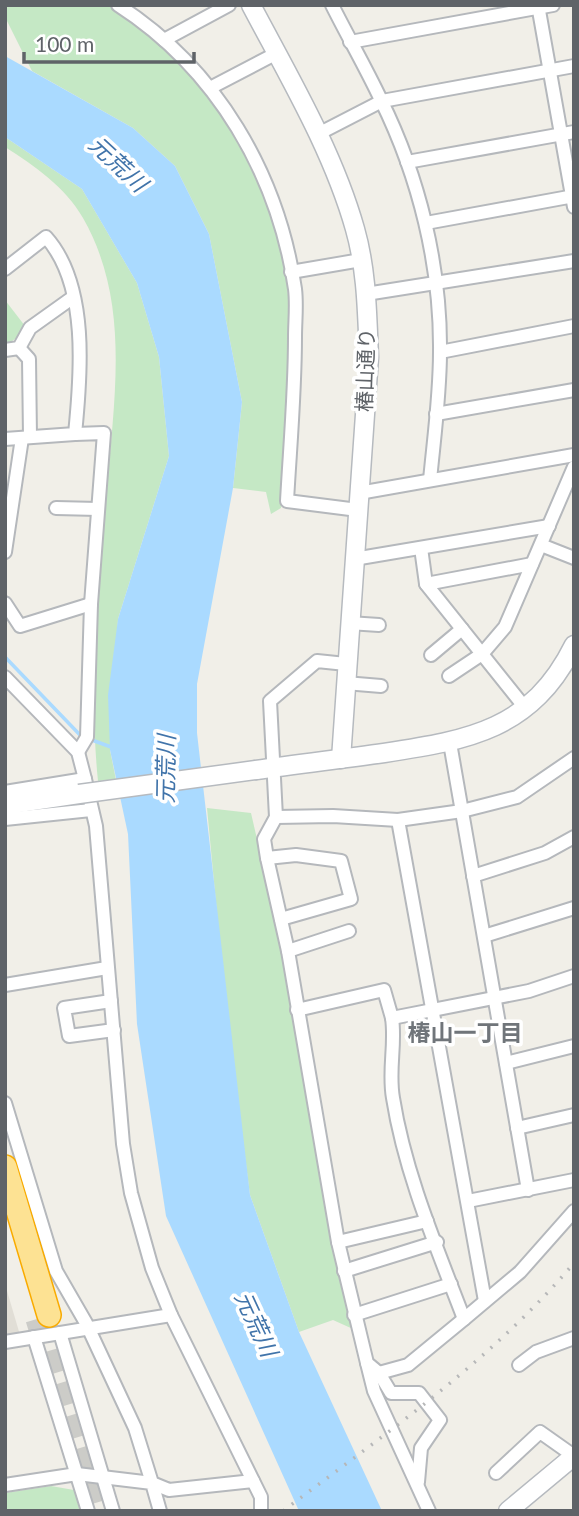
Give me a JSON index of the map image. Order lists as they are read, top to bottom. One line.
{"streets":{"street":["椿山通り"]},"districts":["椿山一丁目"],"water":["元荒川"],"scale_bar":"100 m"}
